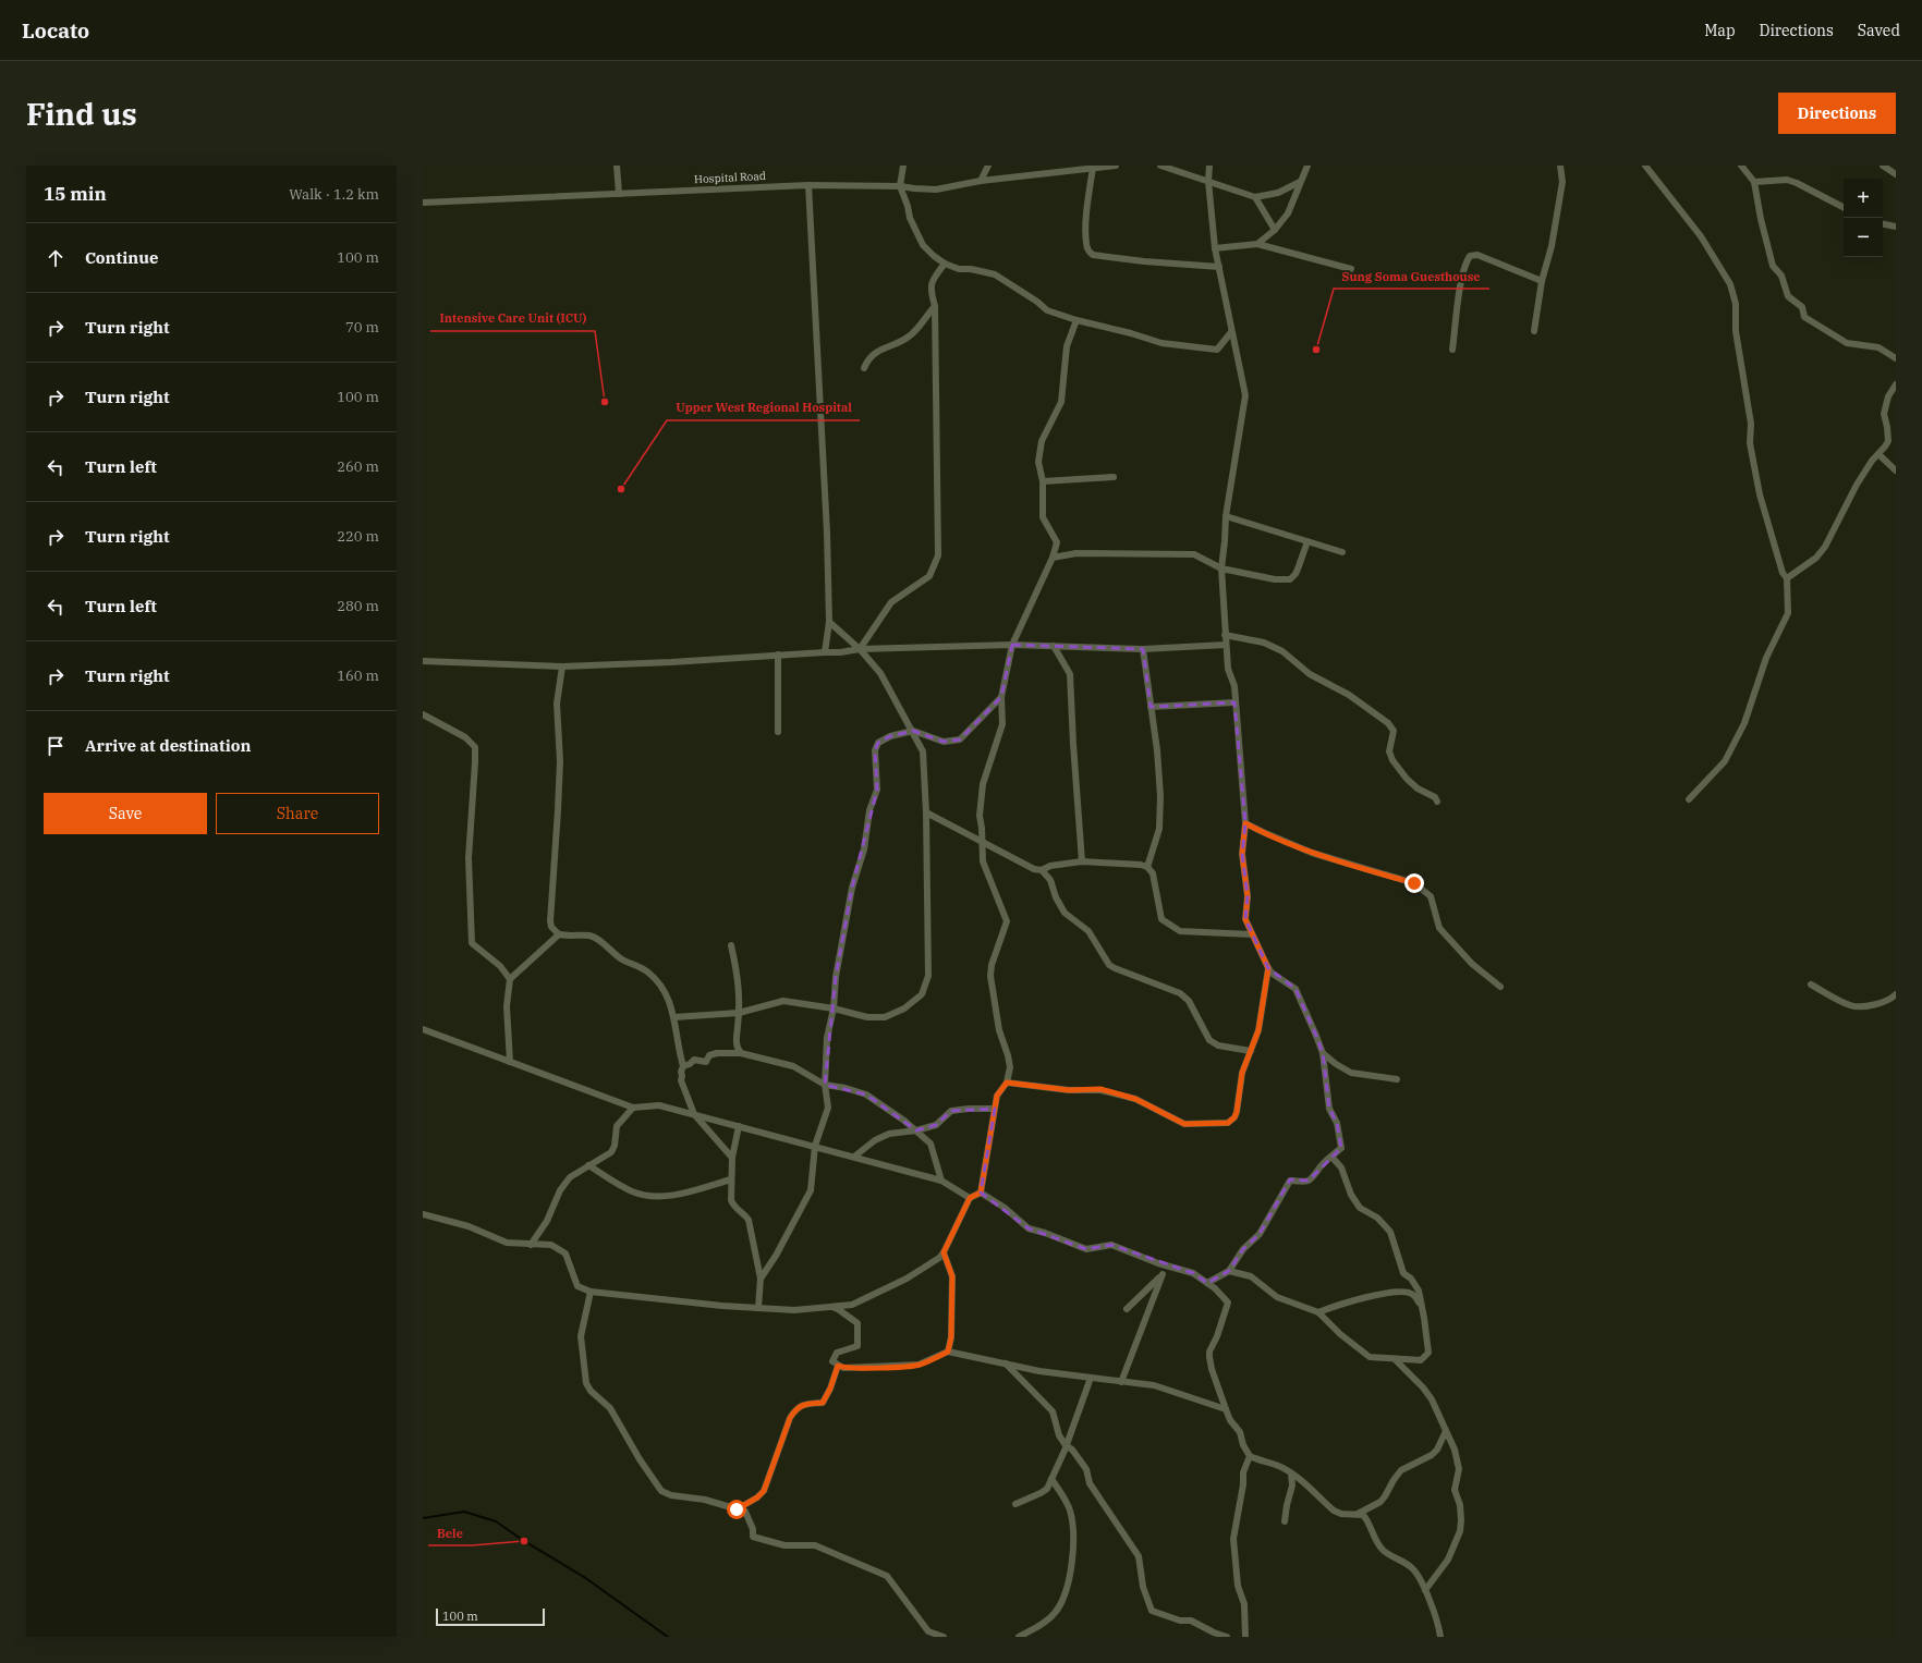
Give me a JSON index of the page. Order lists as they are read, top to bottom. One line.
{"streets":{"street":["Hospital Road"]},"places":["Sung Soma Guesthouse","Intensive Care Unit (ICU)","Upper West Regional Hospital","Bele"],"scale_bar":"100 m","page":{"header":"Locato","nav":["Map","Directions","Saved"],"buttons":["Directions",["Save","Share"]],"title":"Find us","heading":["15 min","Walk · 1.2 km"],"map_buttons":["+","−"],"list":[["Continue","100 m"],["Turn right","70 m"],["Turn right","100 m"],["Turn left","260 m"],["Turn right","220 m"],["Turn left","280 m"],["Turn right","160 m"],"Arrive at destination"],"scale":"100 m"}}
